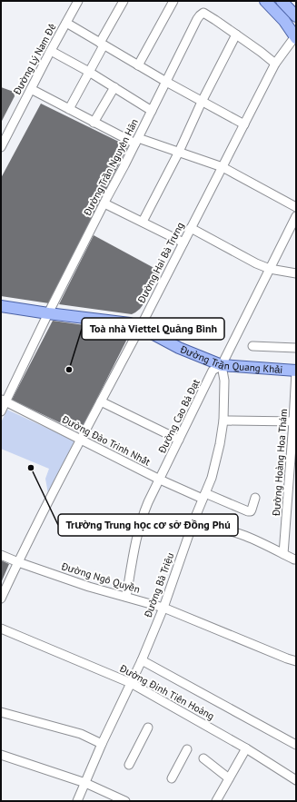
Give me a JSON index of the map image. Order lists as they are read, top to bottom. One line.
{"streets":{"main road":["Đường Trần Quang Khải"],"street":["Đường Lý Nam Đế","Đường Trần Nguyên Hãn","Đường Hai Bà Trưng","Đường Cao Bá Đạt","Đường Đào Trinh Nhất","Đường Hoàng Hoa Thám","Đường Ngô Quyền","Đường Bà Triệu","Đường Đinh Tiên Hoàng"]},"crossings":[["Đường Trần Nguyên Hãn","Đường Hai Bà Trưng"],["Đường Trần Nguyên Hãn","Đường Trần Quang Khải"],["Đường Trần Nguyên Hãn","Đường Đào Trinh Nhất"],["Đường Hai Bà Trưng","Đường Trần Quang Khải"],["Đường Hai Bà Trưng","Đường Đào Trinh Nhất"],["Đường Hai Bà Trưng","Đường Ngô Quyền"],["Đường Trần Quang Khải","Đường Cao Bá Đạt"],["Đường Trần Quang Khải","Đường Hoàng Hoa Thám"],["Đường Trần Quang Khải","Đường Bà Triệu"],["Đường Cao Bá Đạt","Đường Đào Trinh Nhất"],["Đường Cao Bá Đạt","Đường Ngô Quyền"],["Đường Cao Bá Đạt","Đường Bà Triệu"],["Đường Đào Trinh Nhất","Đường Bà Triệu"],["Đường Ngô Quyền","Đường Bà Triệu"],["Đường Bà Triệu","Đường Đinh Tiên Hoàng"]],"places":["Toà nhà Viettel Quảng Bình","Trường Trung học cơ sở Đồng Phú"]}
